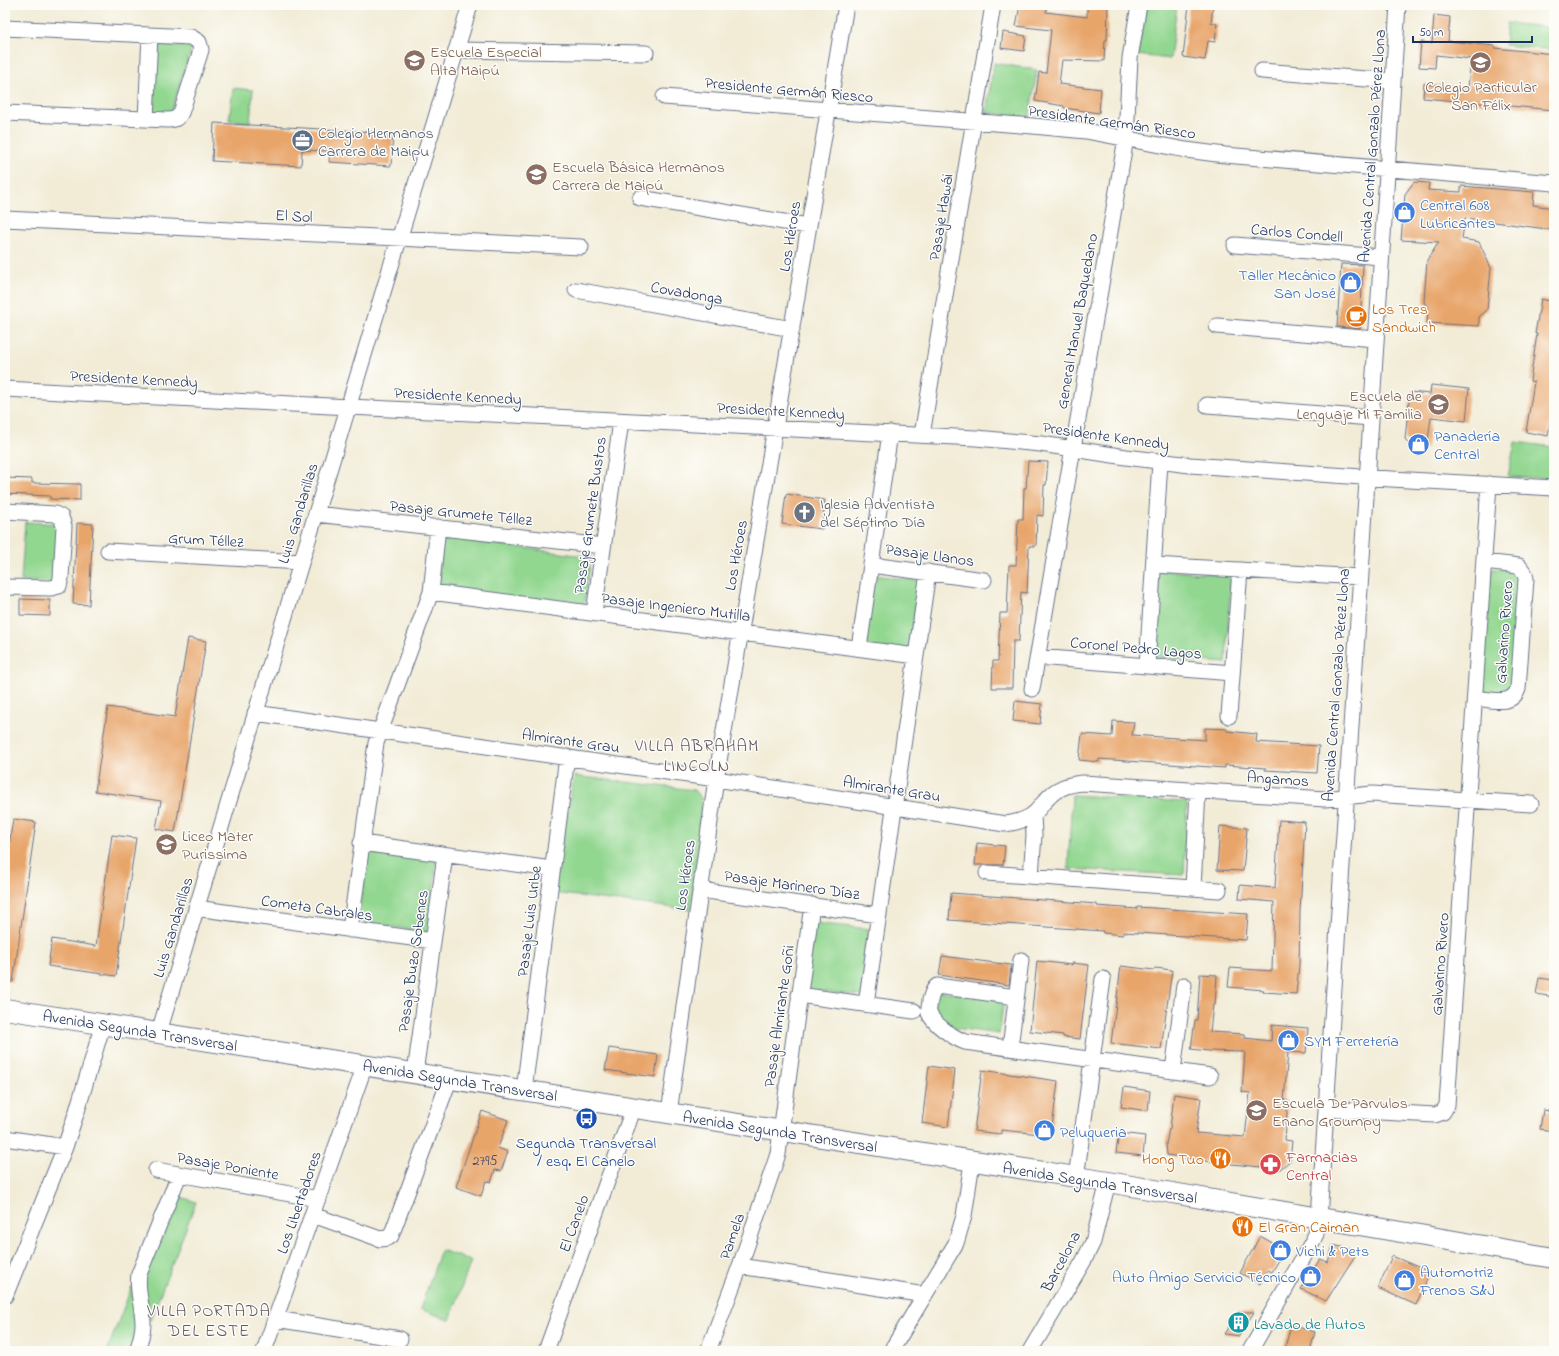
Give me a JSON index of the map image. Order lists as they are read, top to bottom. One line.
{"streets":{"main road":["Avenida Segunda Transversal"],"street":["Presidente Germán Riesco","Avenida Central Gonzalo Pérez Llona","El Sol","Pasaje Hawái","Carlos Condell","Los Héroes","Covadonga","General Manuel Baquedano","Presidente Kennedy","Pasaje Grumete Téllez","Luis Gandarillas","Pasaje Grumete Bustos","Grum Téllez","Pasaje Llanos","Pasaje Ingeniero Mutilla","Galvarino Rivero","Coronel Pedro Lagos","Almirante Grau","Angamos","Pasaje Marinero Díaz","Cometa Cabrales","Pasaje Luis Uribe","Pasaje Buzo Sobenes","Pasaje Almirante Goñi","Pasaje Poniente","Los Libertadores","El Canelo","Pamela","Barcelona"]},"crossings":[["Presidente Germán Riesco","Avenida Central Gonzalo Pérez Llona"],["Presidente Germán Riesco","Pasaje Hawái"],["Presidente Germán Riesco","Los Héroes"],["Presidente Germán Riesco","General Manuel Baquedano"],["Avenida Central Gonzalo Pérez Llona","Carlos Condell"],["Avenida Central Gonzalo Pérez Llona","Presidente Kennedy"],["Avenida Central Gonzalo Pérez Llona","Galvarino Rivero"],["Avenida Central Gonzalo Pérez Llona","Angamos"],["Avenida Central Gonzalo Pérez Llona","Avenida Segunda Transversal"],["El Sol","Luis Gandarillas"],["Pasaje Hawái","Presidente Kennedy"],["Los Héroes","Covadonga"],["Los Héroes","Presidente Kennedy"],["Los Héroes","Pasaje Ingeniero Mutilla"],["Los Héroes","Almirante Grau"],["Los Héroes","Pasaje Marinero Díaz"],["Los Héroes","Avenida Segunda Transversal"],["General Manuel Baquedano","Presidente Kennedy"],["General Manuel Baquedano","Coronel Pedro Lagos"],["Presidente Kennedy","Luis Gandarillas"],["Presidente Kennedy","Pasaje Grumete Bustos"],["Presidente Kennedy","Galvarino Rivero"],["Pasaje Grumete Téllez","Luis Gandarillas"],["Pasaje Grumete Téllez","Pasaje Grumete Bustos"],["Luis Gandarillas","Grum Téllez"],["Luis Gandarillas","Almirante Grau"],["Luis Gandarillas","Cometa Cabrales"],["Luis Gandarillas","Avenida Segunda Transversal"],["Pasaje Grumete Bustos","Pasaje Ingeniero Mutilla"],["Galvarino Rivero","Angamos"],["Almirante Grau","Angamos"],["Almirante Grau","Pasaje Luis Uribe"],["Pasaje Marinero Díaz","Pasaje Almirante Goñi"],["Cometa Cabrales","Pasaje Buzo Sobenes"],["Pasaje Luis Uribe","Avenida Segunda Transversal"],["Pasaje Buzo Sobenes","Avenida Segunda Transversal"],["Pasaje Almirante Goñi","Avenida Segunda Transversal"],["Pasaje Almirante Goñi","Pamela"],["Avenida Segunda Transversal","Los Libertadores"],["Avenida Segunda Transversal","El Canelo"],["Avenida Segunda Transversal","Pamela"],["Avenida Segunda Transversal","Barcelona"],["Pasaje Poniente","Los Libertadores"]],"districts":["VILLA ABRAHAM LINCOLN","VILLA PORTADA DEL ESTE"],"places":{"school or university":["Escuela Especial Alta Maipú","Colegio Particular San Félix","Escuela Básica Hermanos Carrera de Maipú","Escuela de Lenguaje Mi Familia","Liceo Mater Purissima","Escuela De Parvulos Enano Groumpy"],"office":["Colegio Hermanos Carrera de Maipu"],"shop":["Central 608 Lubricantes","Taller Mecánico San José","Panadería Central","SYM Ferretería","Peluqueria","Vichi & Pets","Auto Amigo Servicio Técnico","Automotriz Frenos S&J"],"cafe":["Los Tres Sandwich"],"church":["Iglesia Adventista del Séptimo Día"],"bus stop":["Segunda Transversal / esq. El Canelo"],"restaurant":["Hong Tuo","El Gran Caiman"],"pharmacy":["Farmacias Central"],"building":["Lavado de Autos"]},"house_numbers":["2795"],"scale_bar":"50 m"}
